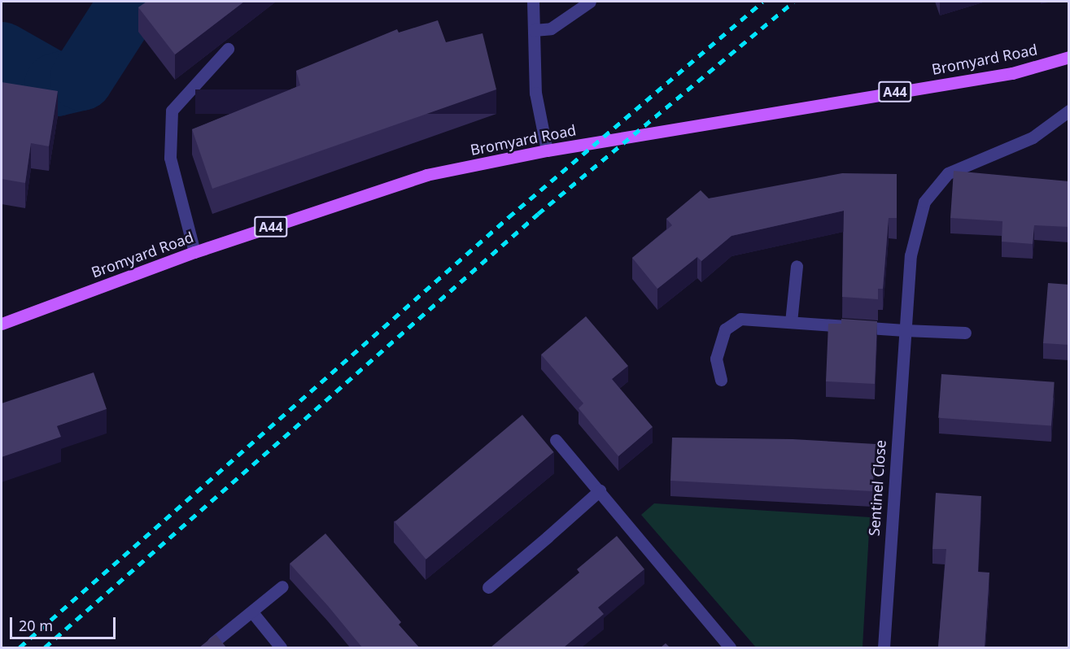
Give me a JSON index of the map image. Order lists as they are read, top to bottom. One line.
{"streets":{"main road":["Bromyard Road","A44"],"street":["Sentinel Close"]},"scale_bar":"20 m"}
